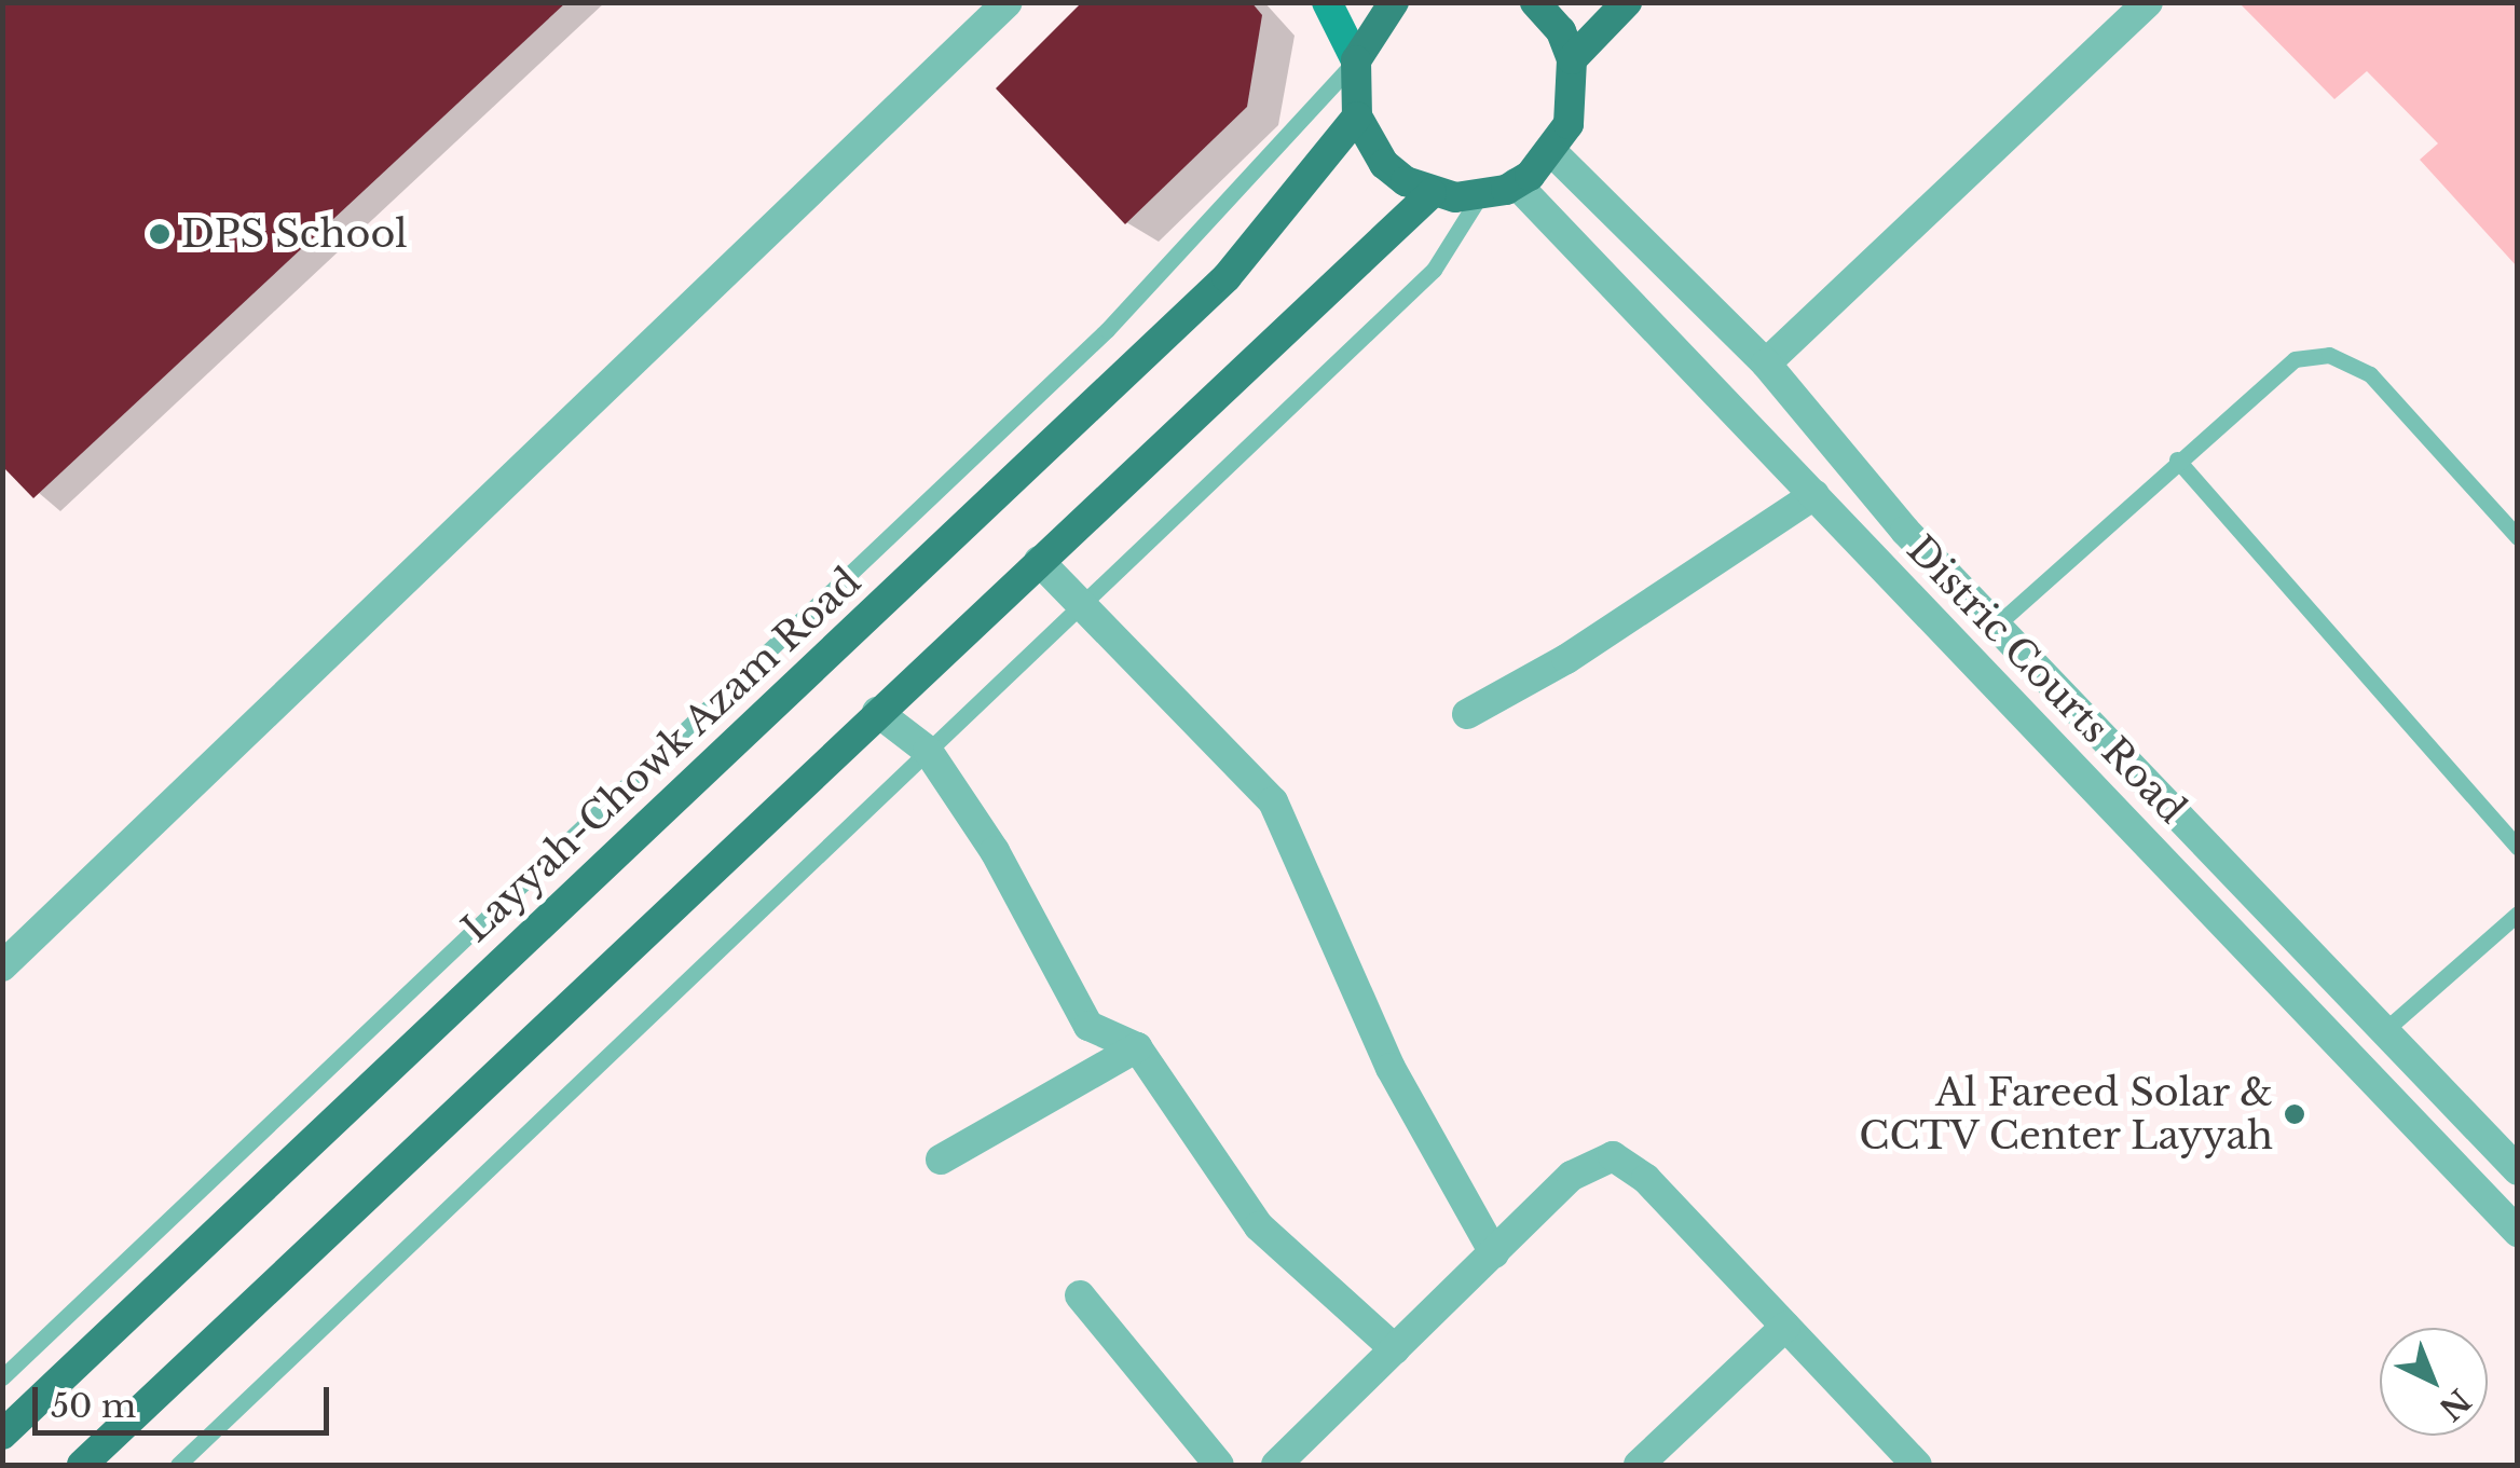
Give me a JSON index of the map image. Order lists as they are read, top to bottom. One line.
{"streets":{"main road":["Layyah-Chowk Azam Road"],"street":["Distric Courts Road"]},"places":["DPS School","Al Fareed Solar & CCTV Center Layyah"],"scale_bar":"50 m","north":"bottom right"}
